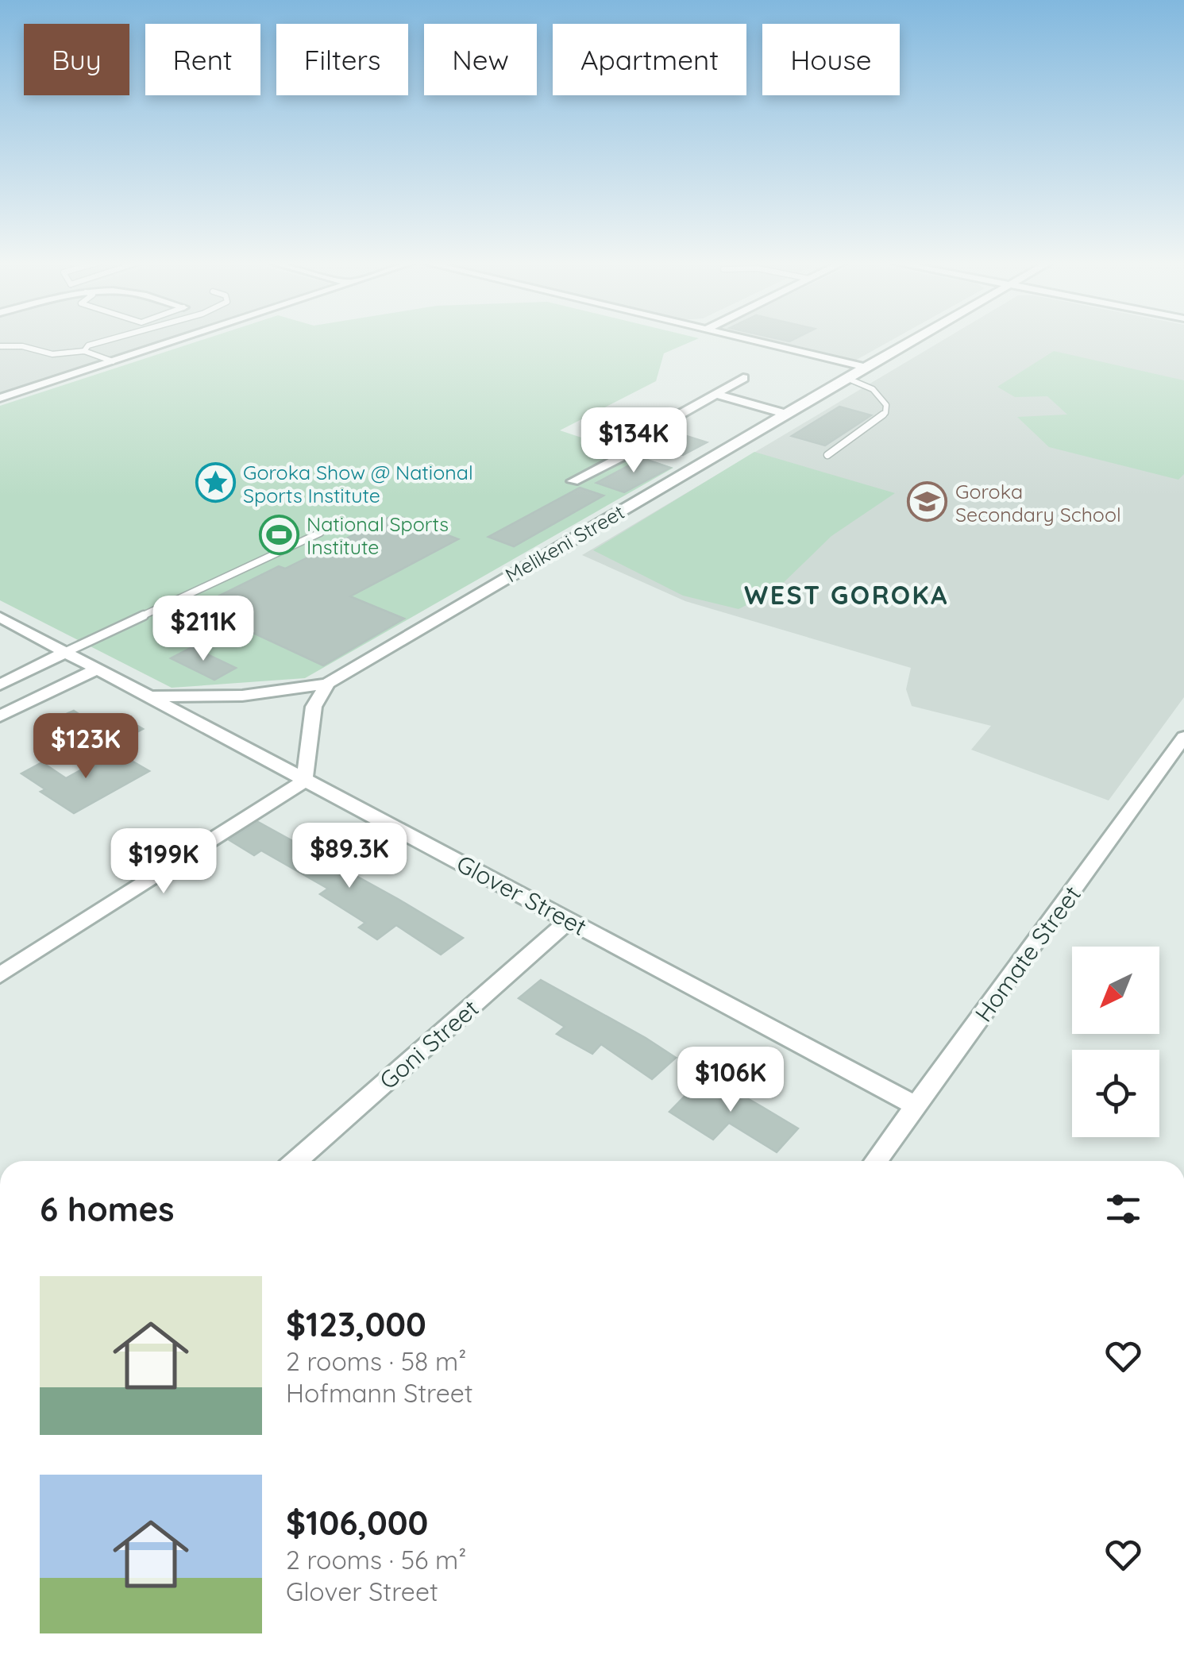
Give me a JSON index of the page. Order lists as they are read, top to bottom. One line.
{"streets":{"street":["Melikeni Street","Glover Street","Homate Street","Goni Street"]},"crossings":[["Melikeni Street","Glover Street"],["Glover Street","Homate Street"],["Glover Street","Goni Street"]],"districts":["WEST GOROKA"],"places":{"place":["Goroka Show @ National Sports Institute"],"school or university":["Goroka Secondary School"],"sports":["National Sports Institute"]},"north":"bottom left","page":{"chip":["Buy","Rent","Filters","New","Apartment","House"],"price":["$134K","$211K","$123K","$89.3K","$199K","$106K"],"heading":"6 homes","list":[{"name":"$123,000","note":"2 rooms · 58 m² · Hofmann Street"},{"name":"$106,000","note":"2 rooms · 56 m² · Glover Street"}]}}
